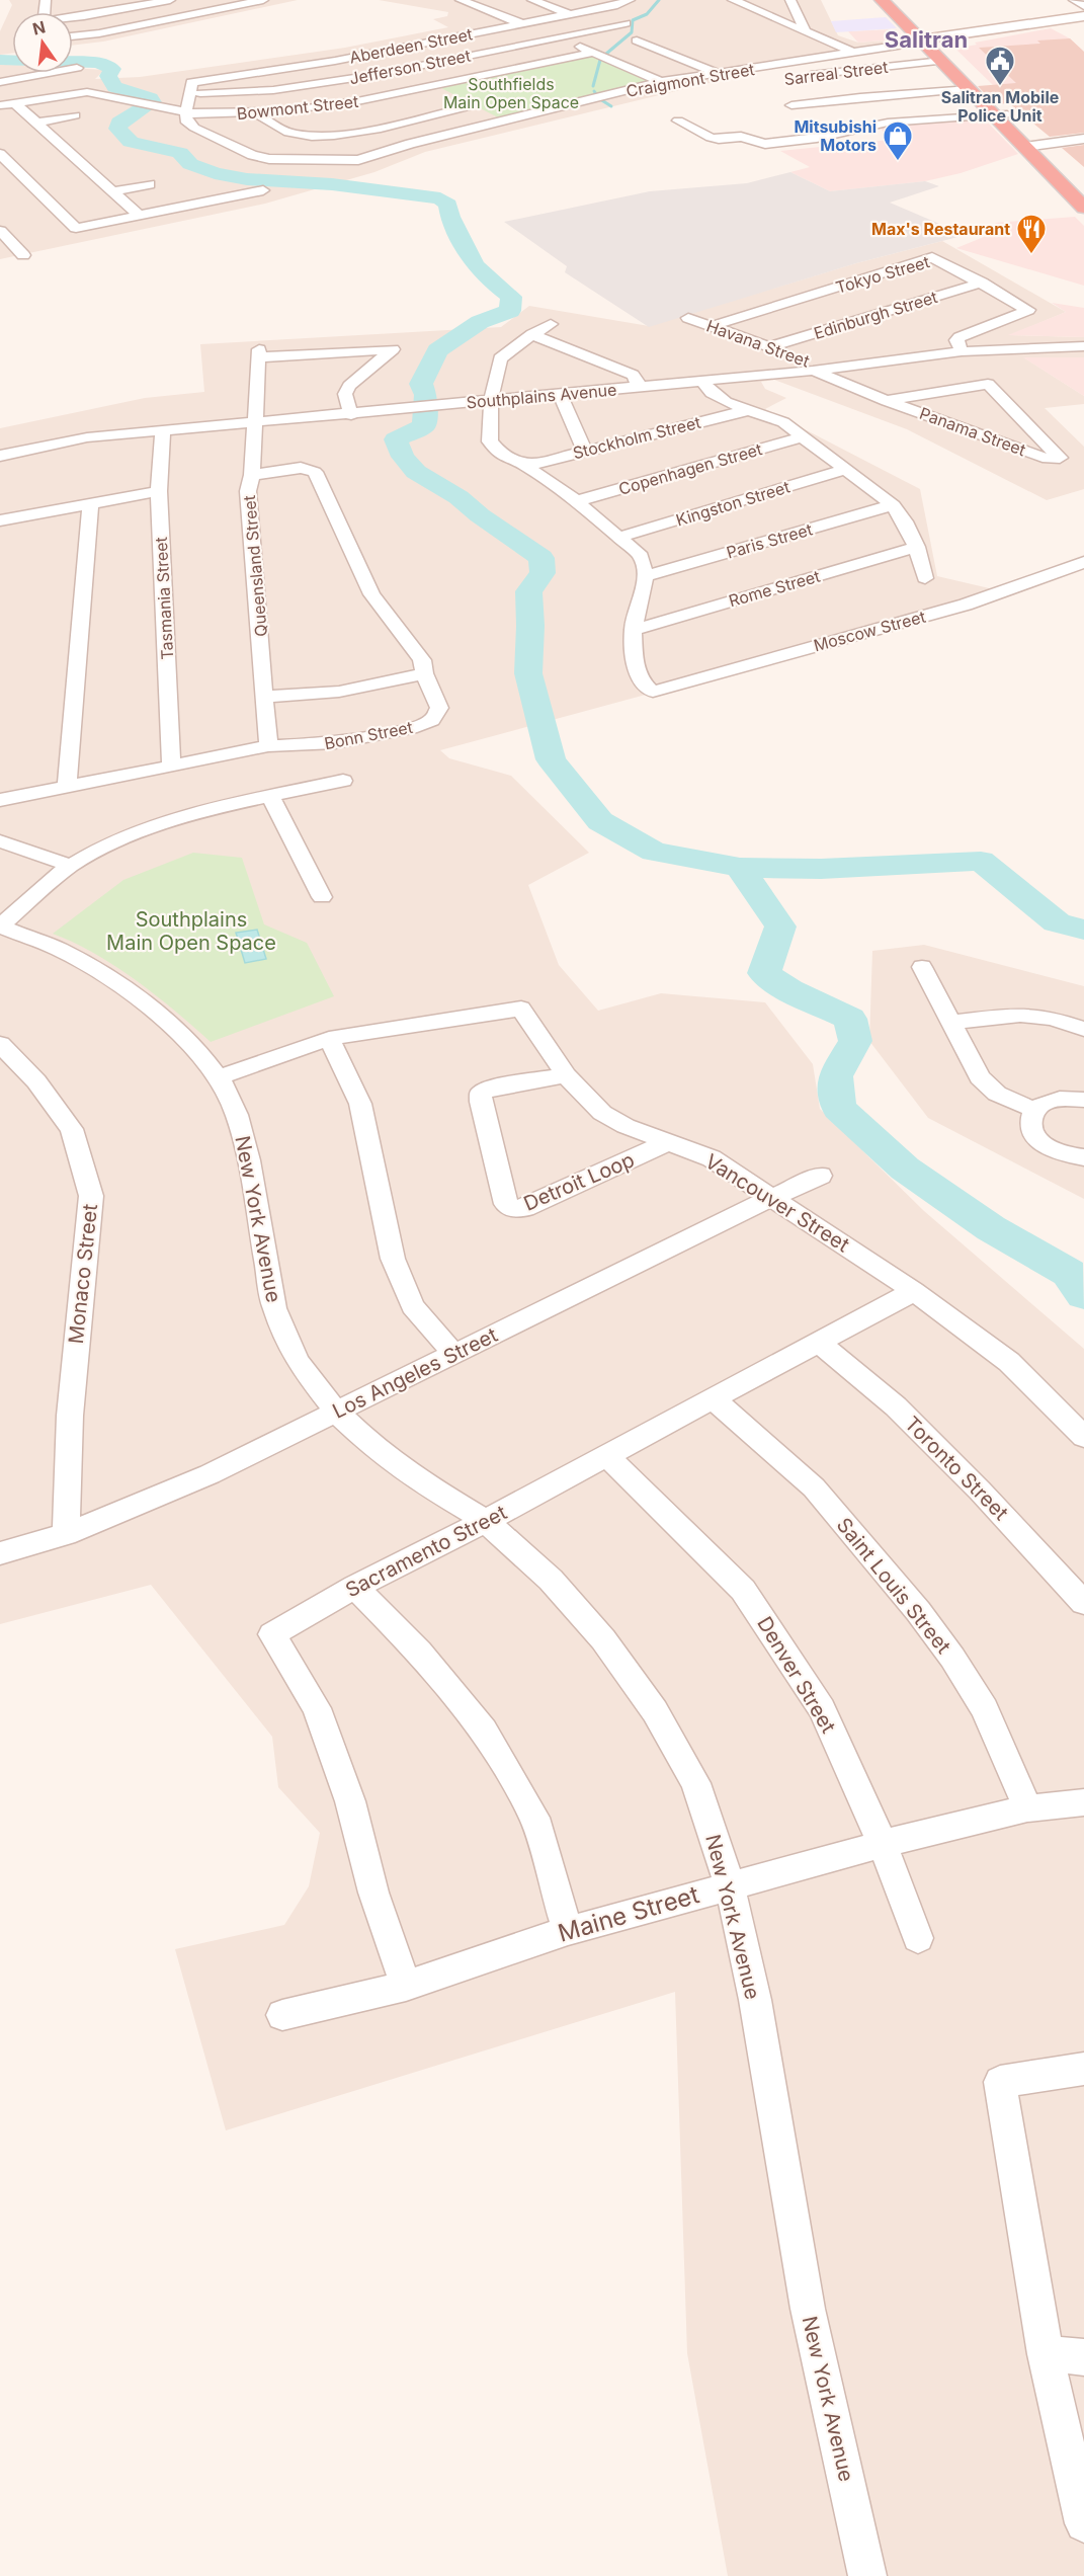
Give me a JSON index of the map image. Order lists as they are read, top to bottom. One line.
{"streets":{"street":["Aberdeen Street","Jefferson Street","Sarreal Street","Craigmont Street","Bowmont Street","Tokyo Street","Edinburgh Street","Havana Street","Southplains Avenue","Panama Street","Stockholm Street","Copenhagen Street","Kingston Street","Paris Street","Queensland Street","Rome Street","Tasmania Street","Moscow Street","Bonn Street","Detroit Loop","Vancouver Street","New York Avenue","Monaco Street","Los Angeles Street","Toronto Street","Sacramento Street","Saint Louis Street","Denver Street","Maine Street"]},"crossings":[["Aberdeen Street","Jefferson Street"],["Craigmont Street","Bowmont Street"],["Tokyo Street","Edinburgh Street"],["Tokyo Street","Havana Street"],["Tokyo Street","Southplains Avenue"],["Edinburgh Street","Havana Street"],["Havana Street","Southplains Avenue"],["Havana Street","Panama Street"],["Southplains Avenue","Queensland Street"],["Southplains Avenue","Tasmania Street"],["Queensland Street","Bonn Street"],["Rome Street","Moscow Street"],["Tasmania Street","Bonn Street"],["Detroit Loop","Vancouver Street"],["Vancouver Street","New York Avenue"],["Vancouver Street","Los Angeles Street"],["Vancouver Street","Sacramento Street"],["New York Avenue","Los Angeles Street"],["New York Avenue","Sacramento Street"],["New York Avenue","Maine Street"],["Monaco Street","Los Angeles Street"],["Toronto Street","Sacramento Street"],["Sacramento Street","Saint Louis Street"],["Sacramento Street","Denver Street"],["Sacramento Street","Maine Street"],["Saint Louis Street","Maine Street"],["Denver Street","Maine Street"]],"districts":["Salitran"],"parks":["Southfields Main Open Space","Southplains Main Open Space"],"places":{"public building":["Salitran Mobile Police Unit"],"shop":["Mitsubishi Motors"],"restaurant":["Max's Restaurant"]},"north":"top"}
